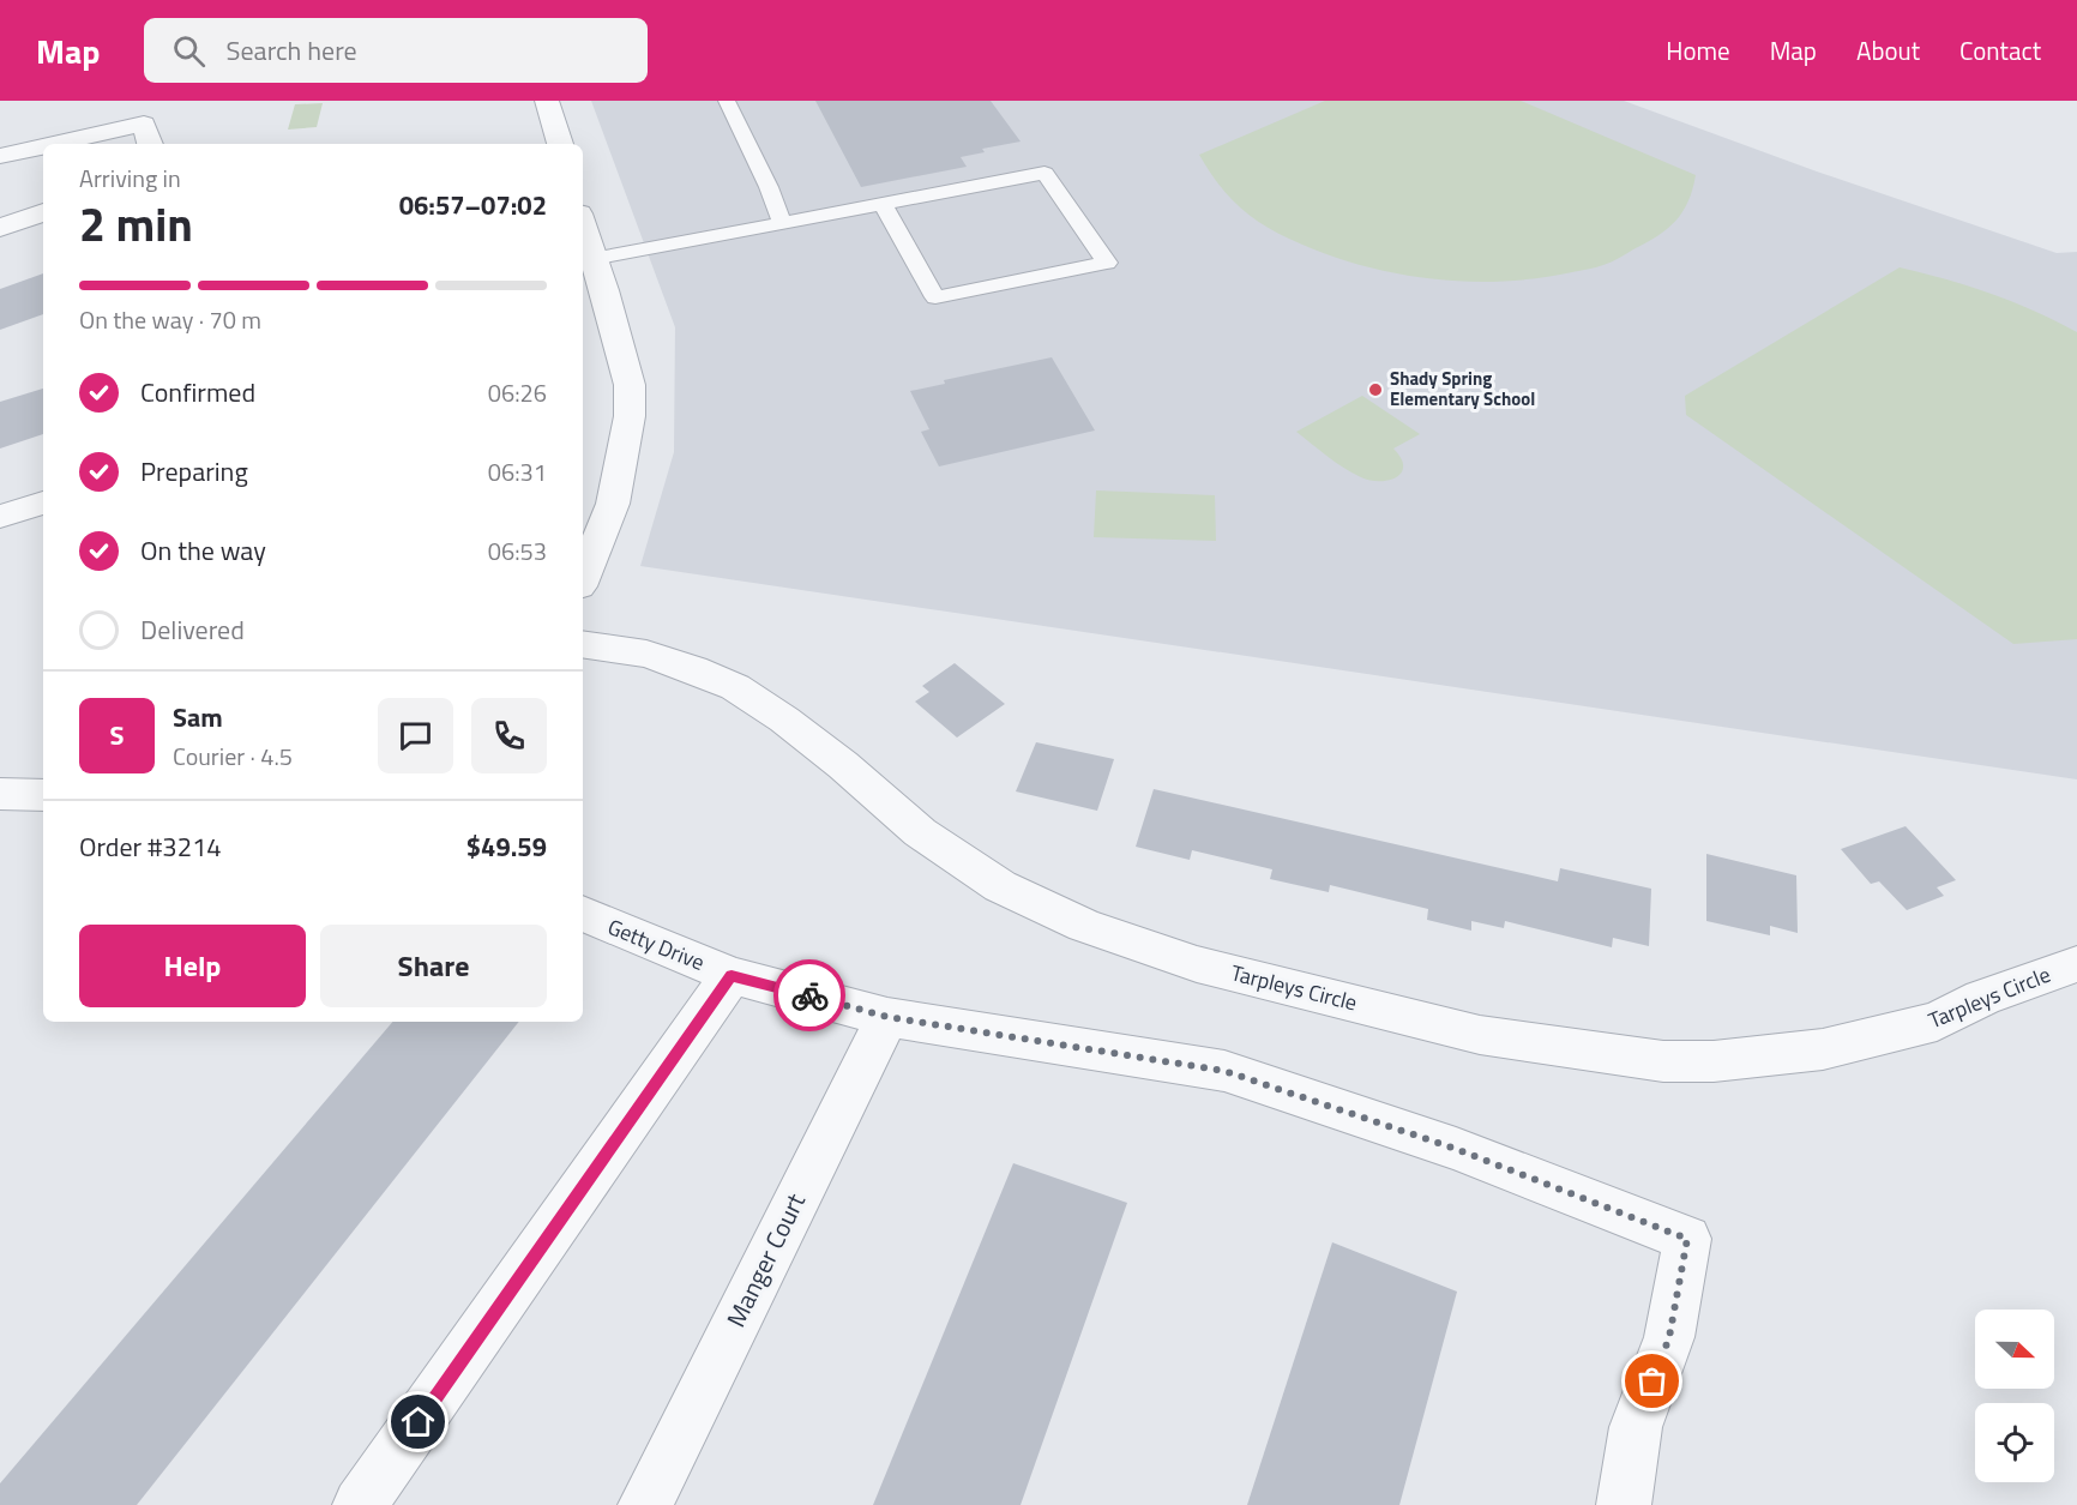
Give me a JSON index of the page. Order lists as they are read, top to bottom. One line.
{"streets":{"street":["Getty Drive","Tarpleys Circle","Manger Court"]},"crossings":[["Getty Drive","Manger Court"]],"places":["Shady Spring Elementary School"],"north":"right","page":{"header":"Map","search":"Search here","nav":["Home","Map","About","Contact"],"heading":["2 min","Arriving in","06:57–07:02"],"panel":["Sam","Courier · 4.5","Order #3214","$49.59"],"bar":"On the way · 70 m","list":[["Confirmed","06:26"],["Preparing","06:31"],["On the way","06:53"],"Delivered"],"round":"S","buttons":["Help","Share"]}}
